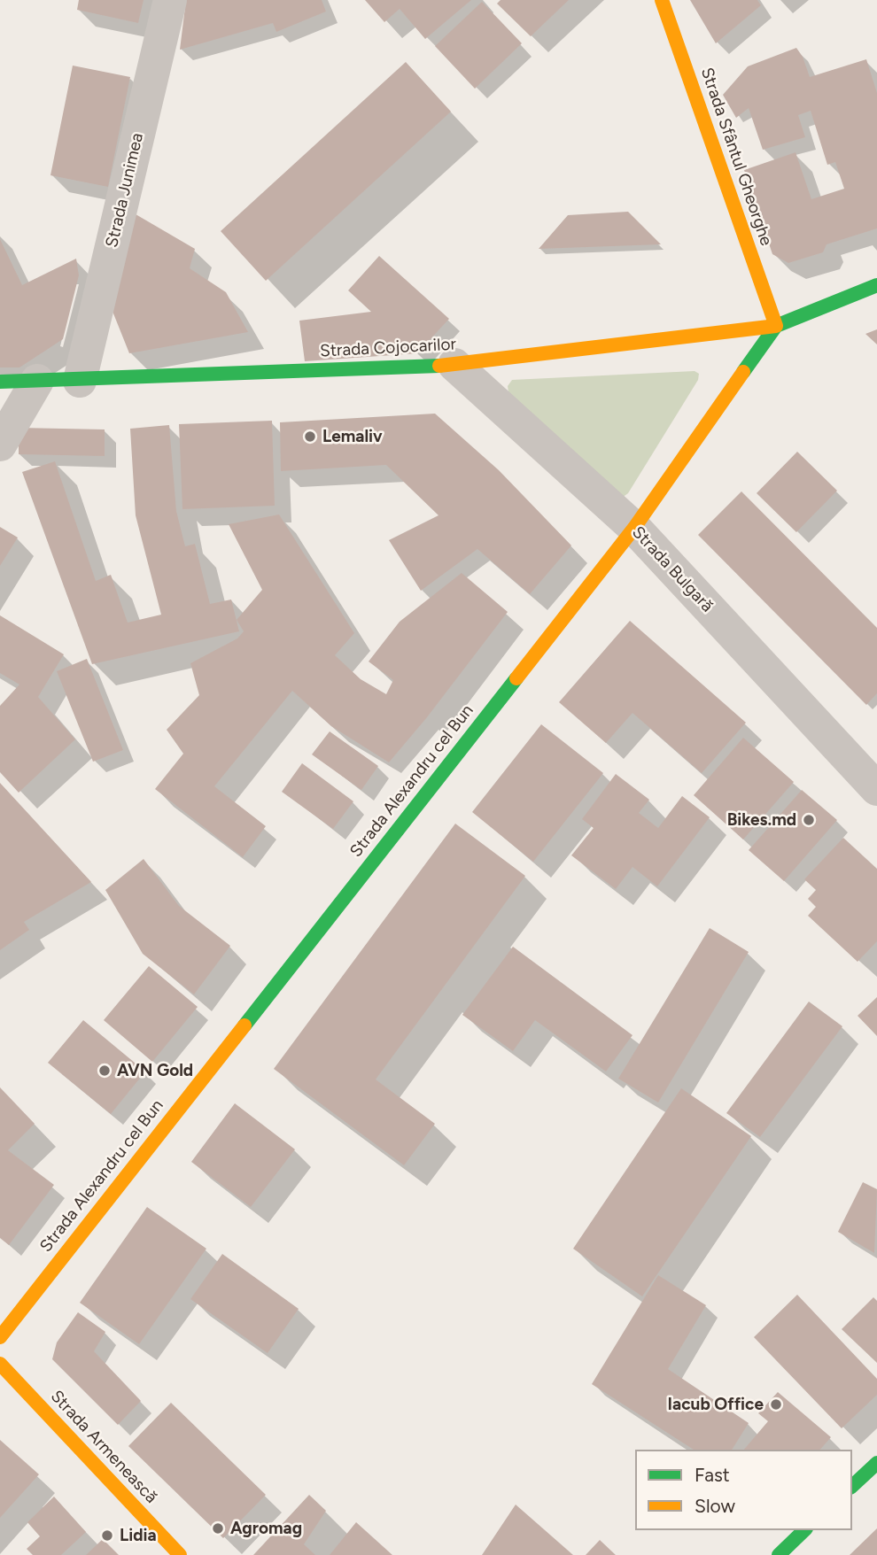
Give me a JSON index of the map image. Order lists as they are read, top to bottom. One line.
{"streets":{"street":["Strada Sfântul Gheorghe","Strada Junimea","Strada Cojocarilor","Strada Bulgară","Strada Alexandru cel Bun","Strada Armenească"]},"crossings":[["Strada Sfântul Gheorghe","Strada Cojocarilor"],["Strada Sfântul Gheorghe","Strada Alexandru cel Bun"],["Strada Junimea","Strada Cojocarilor"],["Strada Cojocarilor","Strada Bulgară"],["Strada Cojocarilor","Strada Alexandru cel Bun"],["Strada Bulgară","Strada Alexandru cel Bun"]],"places":["Lemaliv","Bikes.md","AVN Gold","Iacub Office","Agromag","Lidia"],"legend":["Fast","Slow"]}
